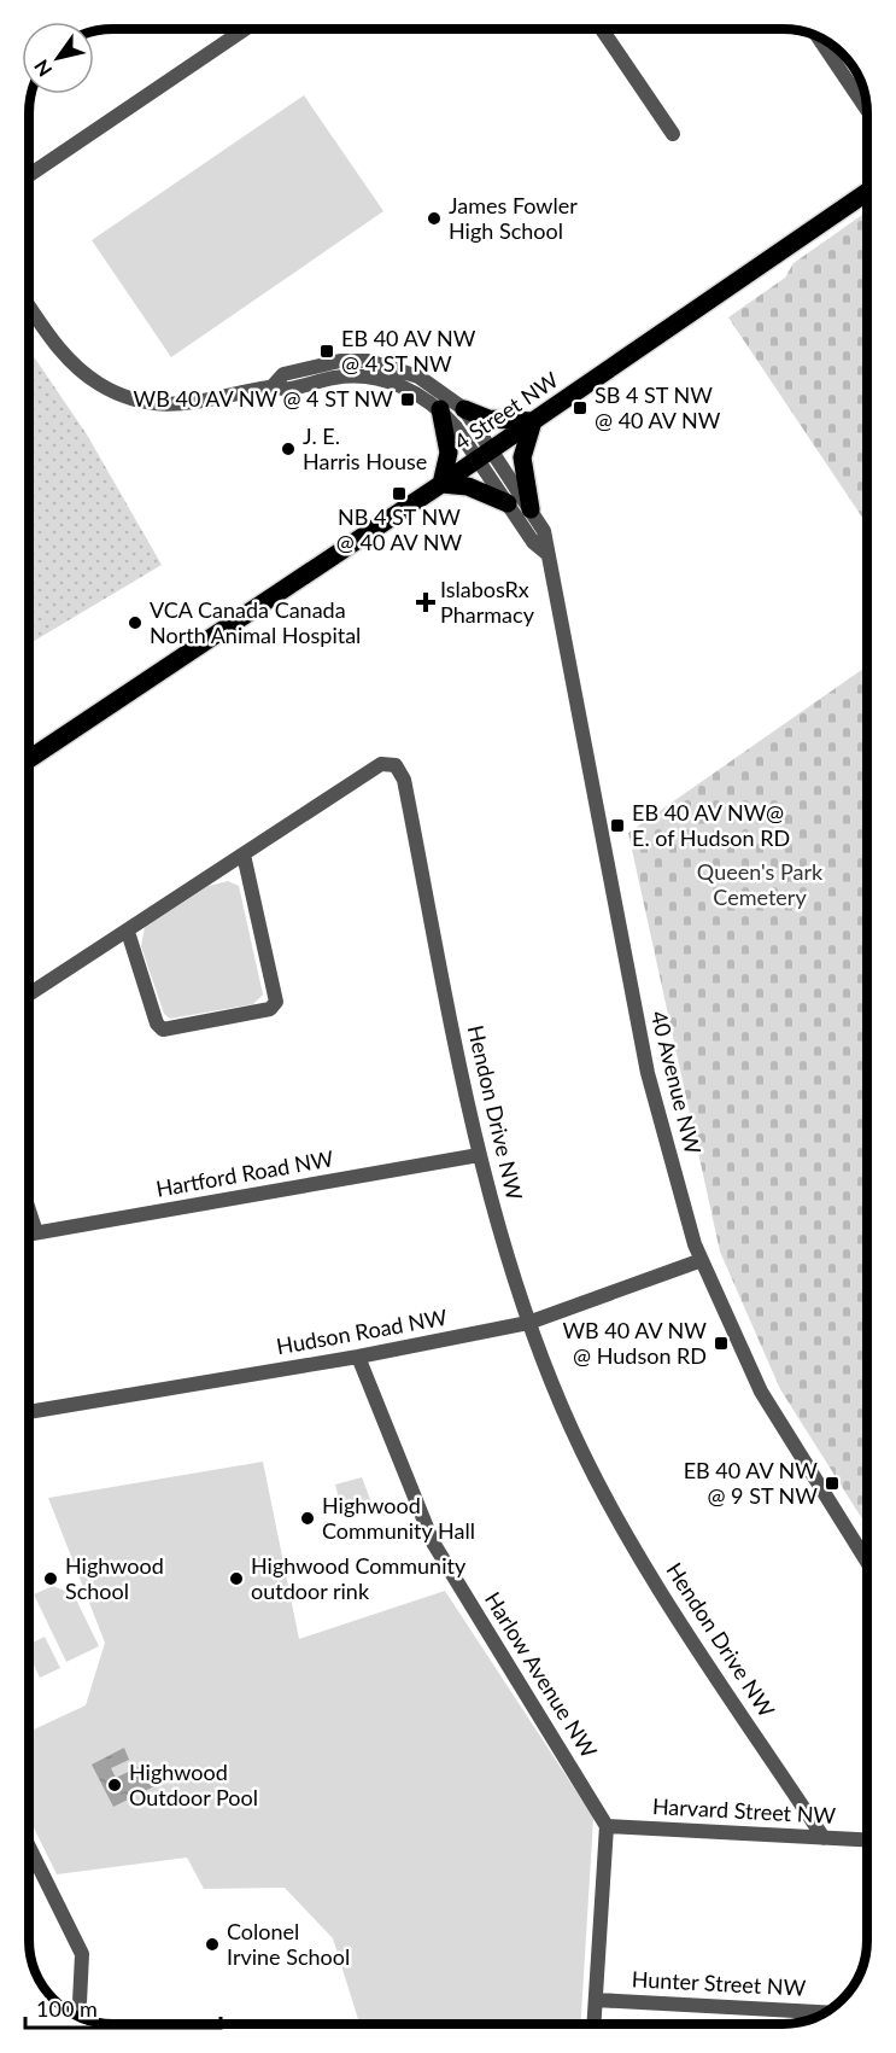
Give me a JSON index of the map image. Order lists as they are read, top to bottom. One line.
{"streets":{"main road":["4 Street NW"],"street":["40 Avenue NW","Hendon Drive NW","Hartford Road NW","Hudson Road NW","Harlow Avenue NW","Harvard Street NW","Hunter Street NW"]},"crossings":[["4 Street NW","40 Avenue NW"],["40 Avenue NW","Hudson Road NW"],["Hendon Drive NW","Hartford Road NW"],["Hendon Drive NW","Hudson Road NW"],["Hendon Drive NW","Harvard Street NW"],["Hudson Road NW","Harlow Avenue NW"],["Harlow Avenue NW","Harvard Street NW"]],"parks":["Queen's Park Cemetery"],"places":{"other":["James Fowler High School","J. E. Harris House","VCA Canada Canada North Animal Hospital","Highwood Community Hall","Highwood School","Highwood Community outdoor rink","Highwood Outdoor Pool","Colonel Irvine School"],"transit":["EB 40 AV NW @ 4 ST NW","WB 40 AV NW @ 4 ST NW","SB 4 ST NW @ 40 AV NW","NB 4 ST NW @ 40 AV NW","EB 40 AV NW@ E. of Hudson RD","WB 40 AV NW @ Hudson RD","EB 40 AV NW @ 9 ST NW"],"health":["IslabosRx Pharmacy"]},"scale_bar":"100 m","north":"bottom left"}
